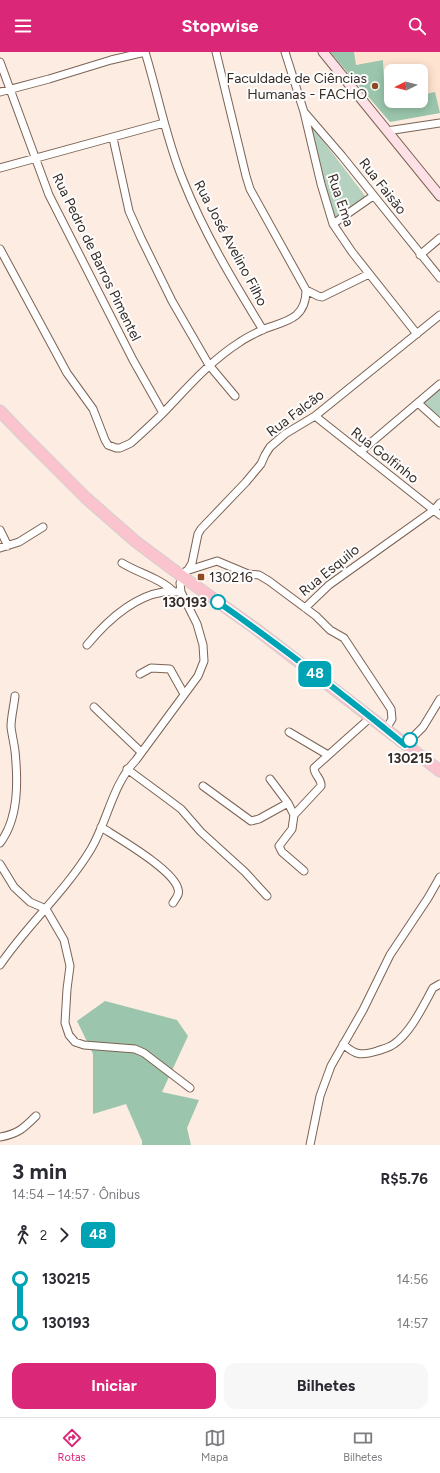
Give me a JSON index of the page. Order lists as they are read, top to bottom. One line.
{"streets":{"street":["Rua Faisão","Rua Ema","Rua José Avelino Filho","Rua Pedro de Barros Pimentel","Rua Falcão","Rua Golfinho","Rua Esquilo"]},"crossings":[["Rua Faisão","Rua Ema"],["Rua Ema","Rua Falcão"],["Rua Falcão","Rua Golfinho"],["Rua Falcão","Rua Esquilo"],["Rua Golfinho","Rua Esquilo"]],"places":{"other":["Faculdade de Ciências Humanas - FACHO","130193","130215"],"transit":["130216"]},"lines":["bus line 48"],"north":"left","page":{"header":"Stopwise","on_map":"48","heading":["3 min","14:54 – 14:57 · Ônibus","R$5.76"],"legs":["2","48"],"list":[{"name":"130215","value":"14:56"},{"name":"130193","value":"14:57"}],"buttons":["Iniciar","Bilhetes"],"tabs":["Rotas","Mapa","Bilhetes"]}}
